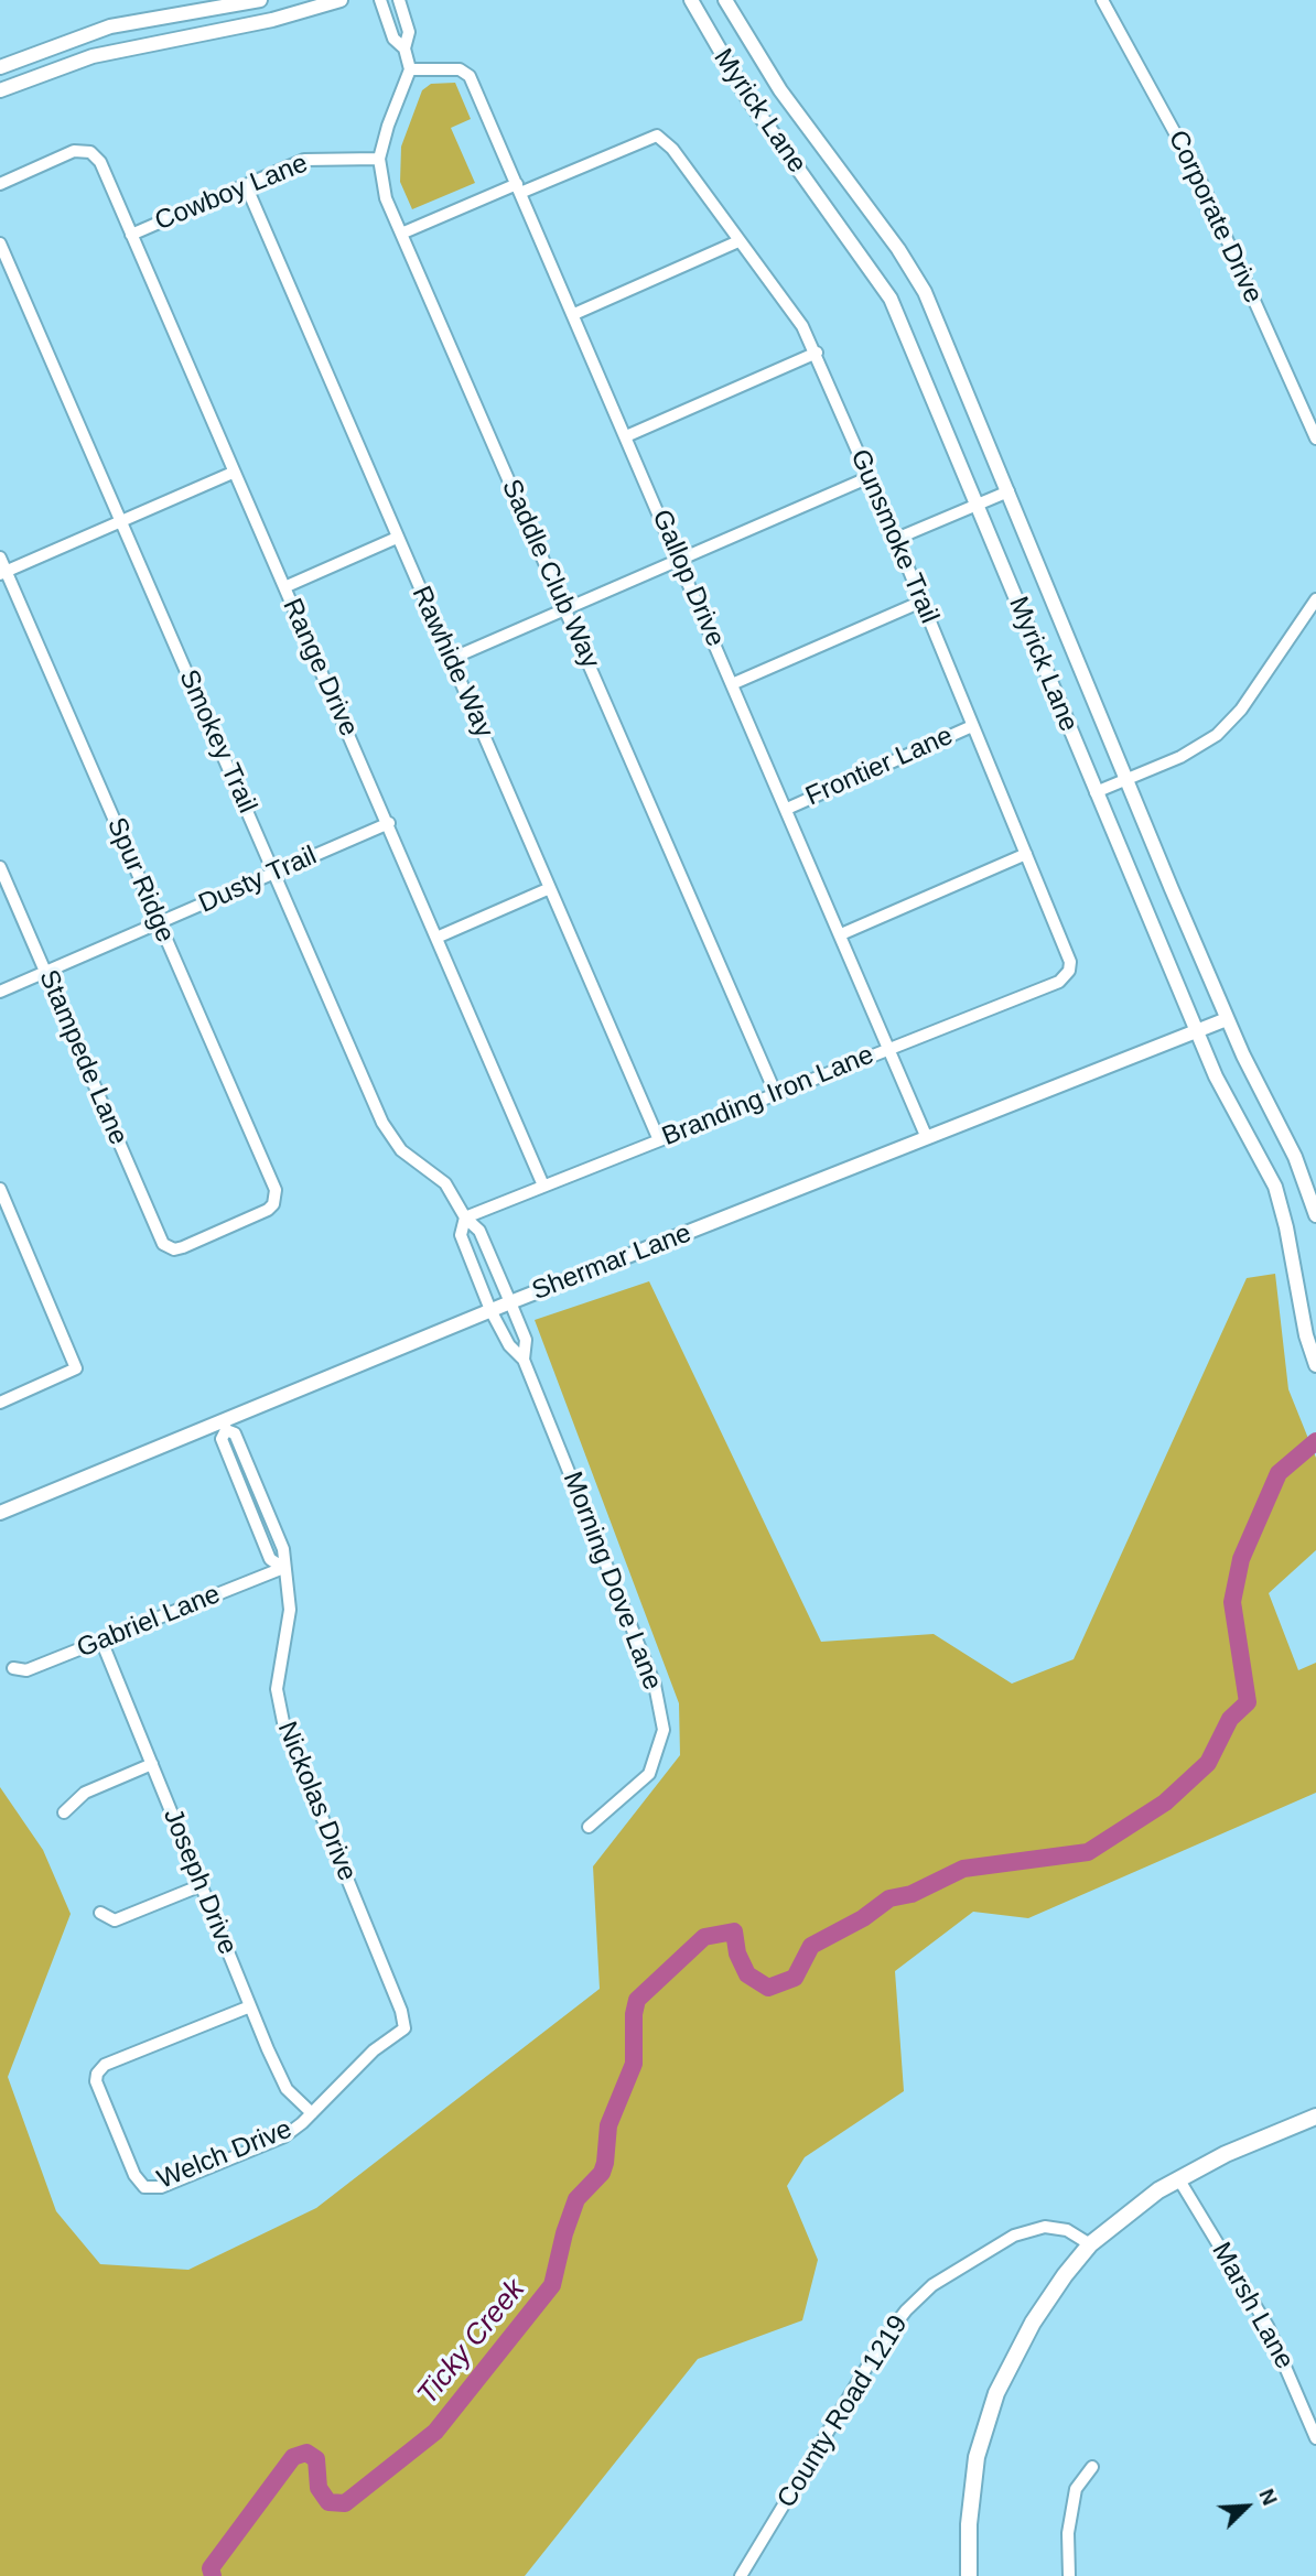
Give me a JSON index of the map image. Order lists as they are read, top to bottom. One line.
{"streets":{"street":["Myrick Lane","Cowboy Lane","Corporate Drive","Gunsmoke Trail","Saddle Club Way","Gallop Drive","Rawhide Way","Range Drive","Smokey Trail","Frontier Lane","Spur Ridge","Dusty Trail","Stampede Lane","Branding Iron Lane","Shermar Lane","Morning Dove Lane","Gabriel Lane","Nickolas Drive","Joseph Drive","Welch Drive","Marsh Lane","County Road 1219"]},"crossings":[["Myrick Lane","Shermar Lane"],["Cowboy Lane","Saddle Club Way"],["Cowboy Lane","Rawhide Way"],["Cowboy Lane","Range Drive"],["Gunsmoke Trail","Gallop Drive"],["Gunsmoke Trail","Frontier Lane"],["Gunsmoke Trail","Branding Iron Lane"],["Saddle Club Way","Gallop Drive"],["Saddle Club Way","Branding Iron Lane"],["Gallop Drive","Frontier Lane"],["Gallop Drive","Branding Iron Lane"],["Gallop Drive","Shermar Lane"],["Rawhide Way","Branding Iron Lane"],["Range Drive","Dusty Trail"],["Range Drive","Branding Iron Lane"],["Smokey Trail","Dusty Trail"],["Smokey Trail","Branding Iron Lane"],["Smokey Trail","Shermar Lane"],["Smokey Trail","Morning Dove Lane"],["Spur Ridge","Dusty Trail"],["Spur Ridge","Stampede Lane"],["Dusty Trail","Stampede Lane"],["Shermar Lane","Morning Dove Lane"],["Shermar Lane","Nickolas Drive"],["Gabriel Lane","Nickolas Drive"],["Gabriel Lane","Joseph Drive"],["Nickolas Drive","Welch Drive"],["Joseph Drive","Welch Drive"]],"water":["Ticky Creek"],"north":"top right"}
